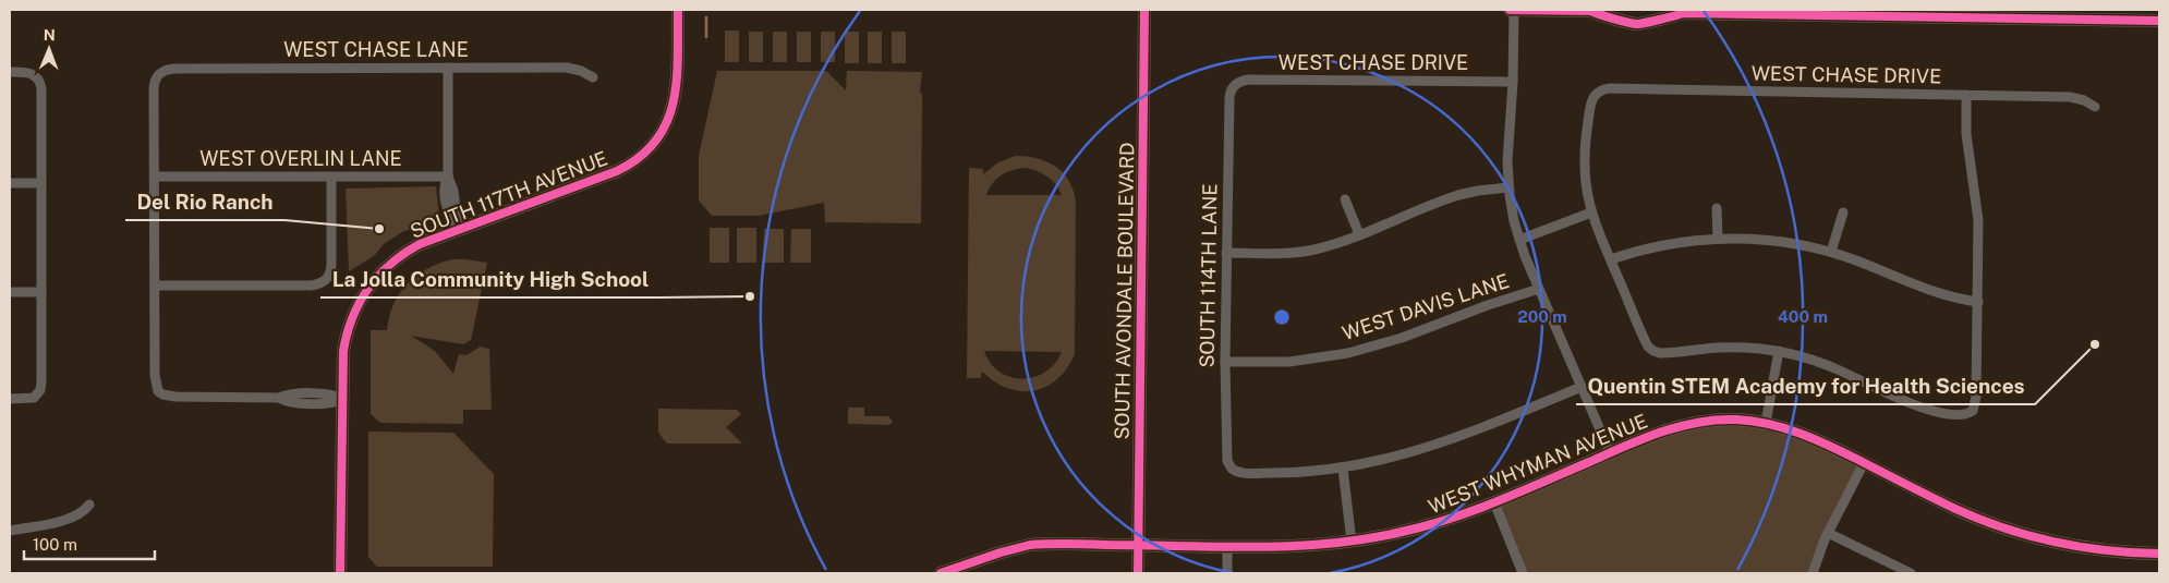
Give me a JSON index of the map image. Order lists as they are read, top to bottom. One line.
{"streets":{"street":["WEST CHASE LANE","WEST CHASE DRIVE","WEST OVERLIN LANE","SOUTH 117TH AVENUE","SOUTH 114TH LANE","SOUTH AVONDALE BOULEVARD","WEST DAVIS LANE","WEST WHYMAN AVENUE"]},"crossings":[["WEST CHASE LANE","WEST OVERLIN LANE"],["WEST CHASE DRIVE","SOUTH 114TH LANE"],["SOUTH 114TH LANE","WEST DAVIS LANE"],["SOUTH AVONDALE BOULEVARD","WEST WHYMAN AVENUE"]],"places":["Del Rio Ranch","La Jolla Community High School","Quentin STEM Academy for Health Sciences"],"scale_bar":"100 m","north":"top","rings":["200 m","400 m"]}
